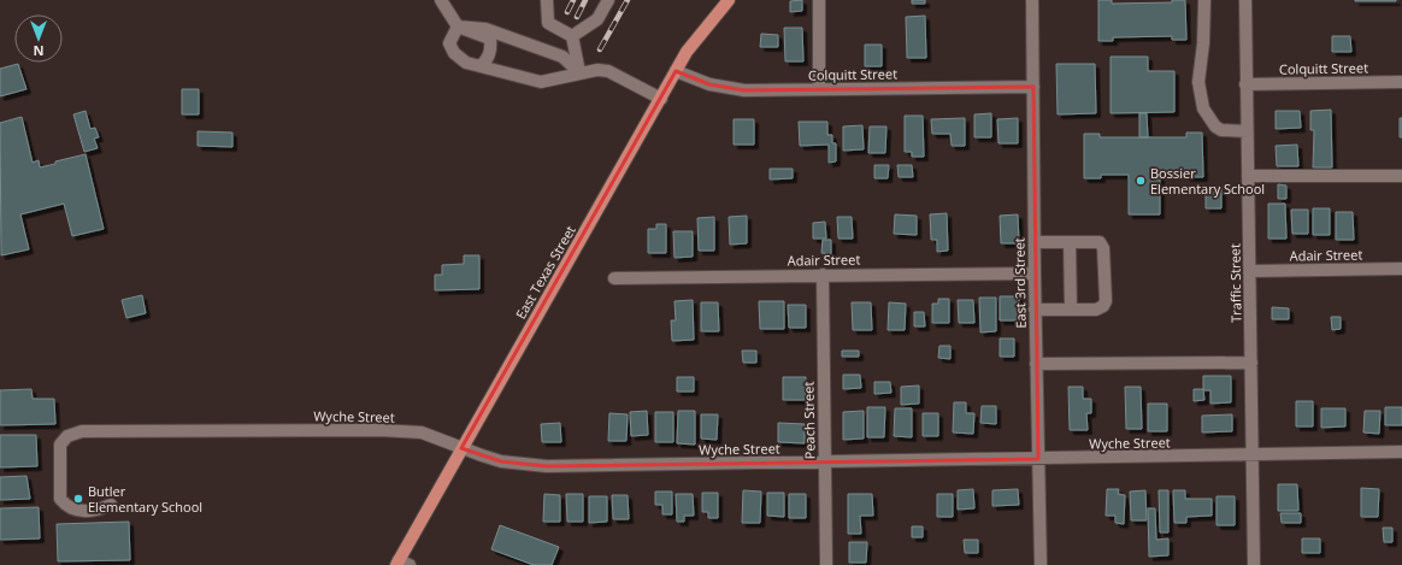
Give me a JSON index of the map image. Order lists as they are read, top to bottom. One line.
{"streets":{"main road":["East Texas Street"],"street":["Colquitt Street","Adair Street","East 3rd Street","Traffic Street","Wyche Street","Peach Street"]},"crossings":[["Colquitt Street","East Texas Street"],["Colquitt Street","East 3rd Street"],["Colquitt Street","Traffic Street"],["Adair Street","East 3rd Street"],["Adair Street","Traffic Street"],["Adair Street","Peach Street"],["East Texas Street","Wyche Street"],["East 3rd Street","Wyche Street"],["Traffic Street","Wyche Street"],["Wyche Street","Peach Street"]],"places":["Bossier Elementary School","Butler Elementary School"],"north":"bottom"}
